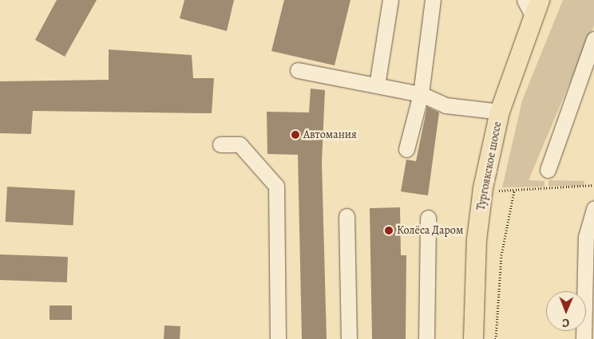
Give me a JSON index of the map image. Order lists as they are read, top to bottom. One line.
{"streets":{"main road":["Тургоякское шоссе"]},"places":["Автомания","Колёса Даром"],"north":"bottom"}
